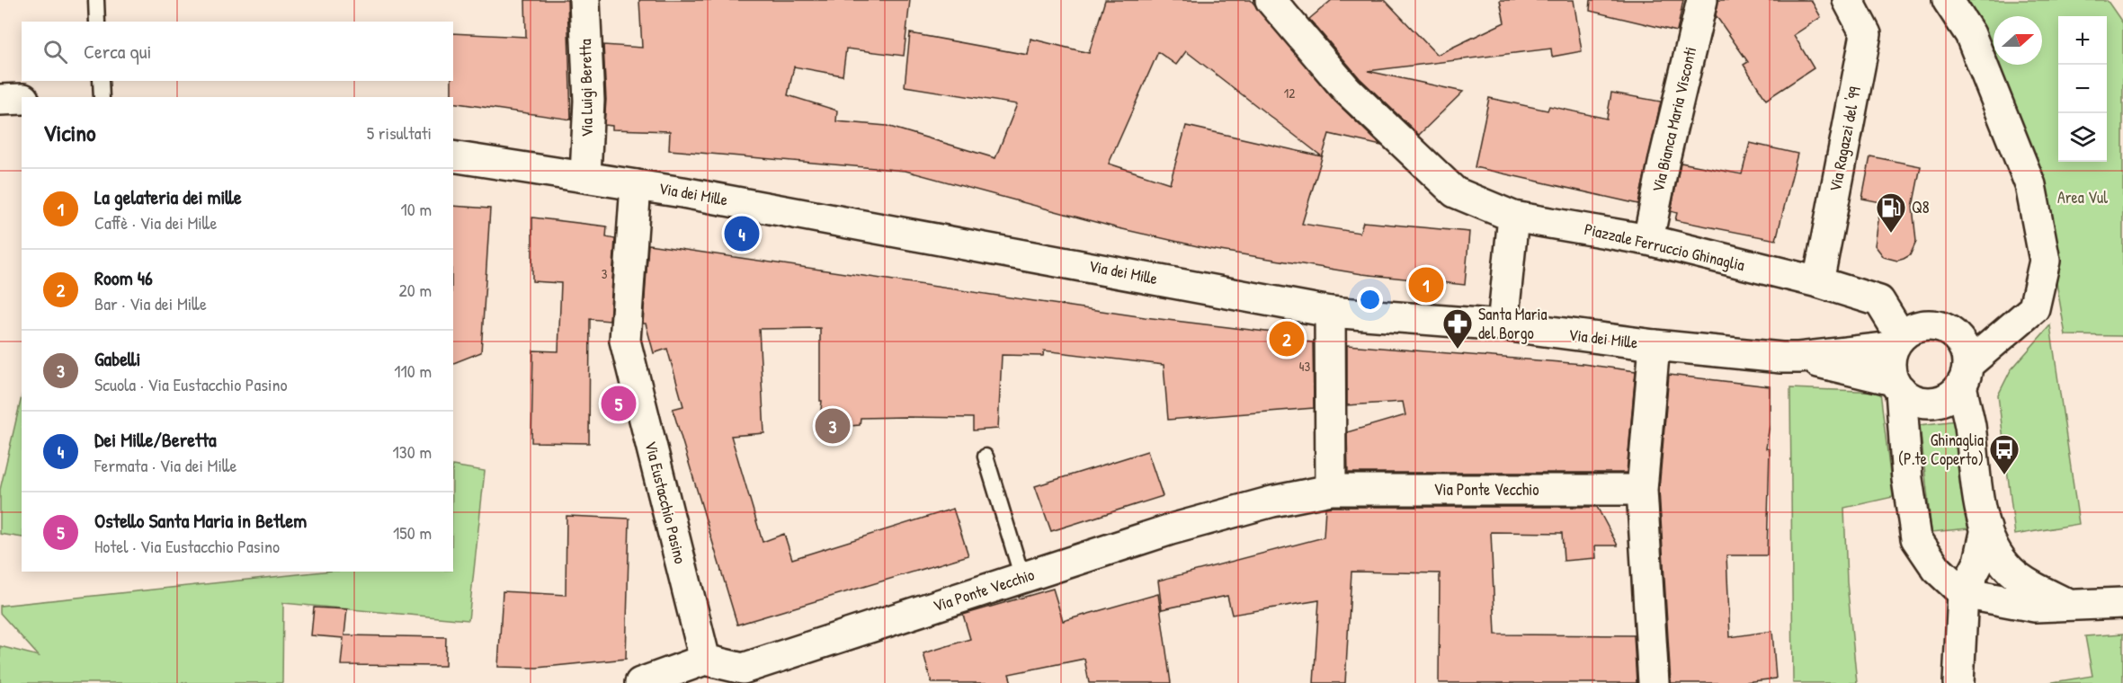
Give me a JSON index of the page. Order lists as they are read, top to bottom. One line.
{"streets":{"street":["Via Luigi Beretta","Via Bianca Maria Visconti","Via Ragazzi del '99","Via dei Mille","Piazzale Ferruccio Ghinaglia","Via Ponte Vecchio","Via Eustacchio Pasino"]},"crossings":[["Via Luigi Beretta","Via dei Mille"],["Via Bianca Maria Visconti","Piazzale Ferruccio Ghinaglia"],["Via Ragazzi del '99","Piazzale Ferruccio Ghinaglia"],["Via dei Mille","Piazzale Ferruccio Ghinaglia"],["Via dei Mille","Via Eustacchio Pasino"],["Via Ponte Vecchio","Via Eustacchio Pasino"]],"parks":["Area Vul"],"places":{"fuel station":["Q8"],"pharmacy":["Santa Maria del Borgo"],"bus stop":["Ghinaglia (P.te Coperto)"]},"house_numbers":["12","3","43"],"north":"right","page":{"map_buttons":["+","−"],"search":"Cerca qui","heading":["Vicino","5 risultati"],"list":[{"mark":"1","name":"La gelateria dei mille","note":"Caffè · Via dei Mille","value":"10 m"},{"mark":"2","name":"Room 46","note":"Bar · Via dei Mille","value":"20 m"},{"mark":"3","name":"Gabelli","note":"Scuola · Via Eustacchio Pasino","value":"110 m"},{"mark":"4","name":"Dei Mille/Beretta","note":"Fermata · Via dei Mille","value":"130 m"},{"mark":"5","name":"Ostello Santa Maria in Betlem","note":"Hotel · Via Eustacchio Pasino","value":"150 m"}],"pins":["4","1","2","5","3"]}}
